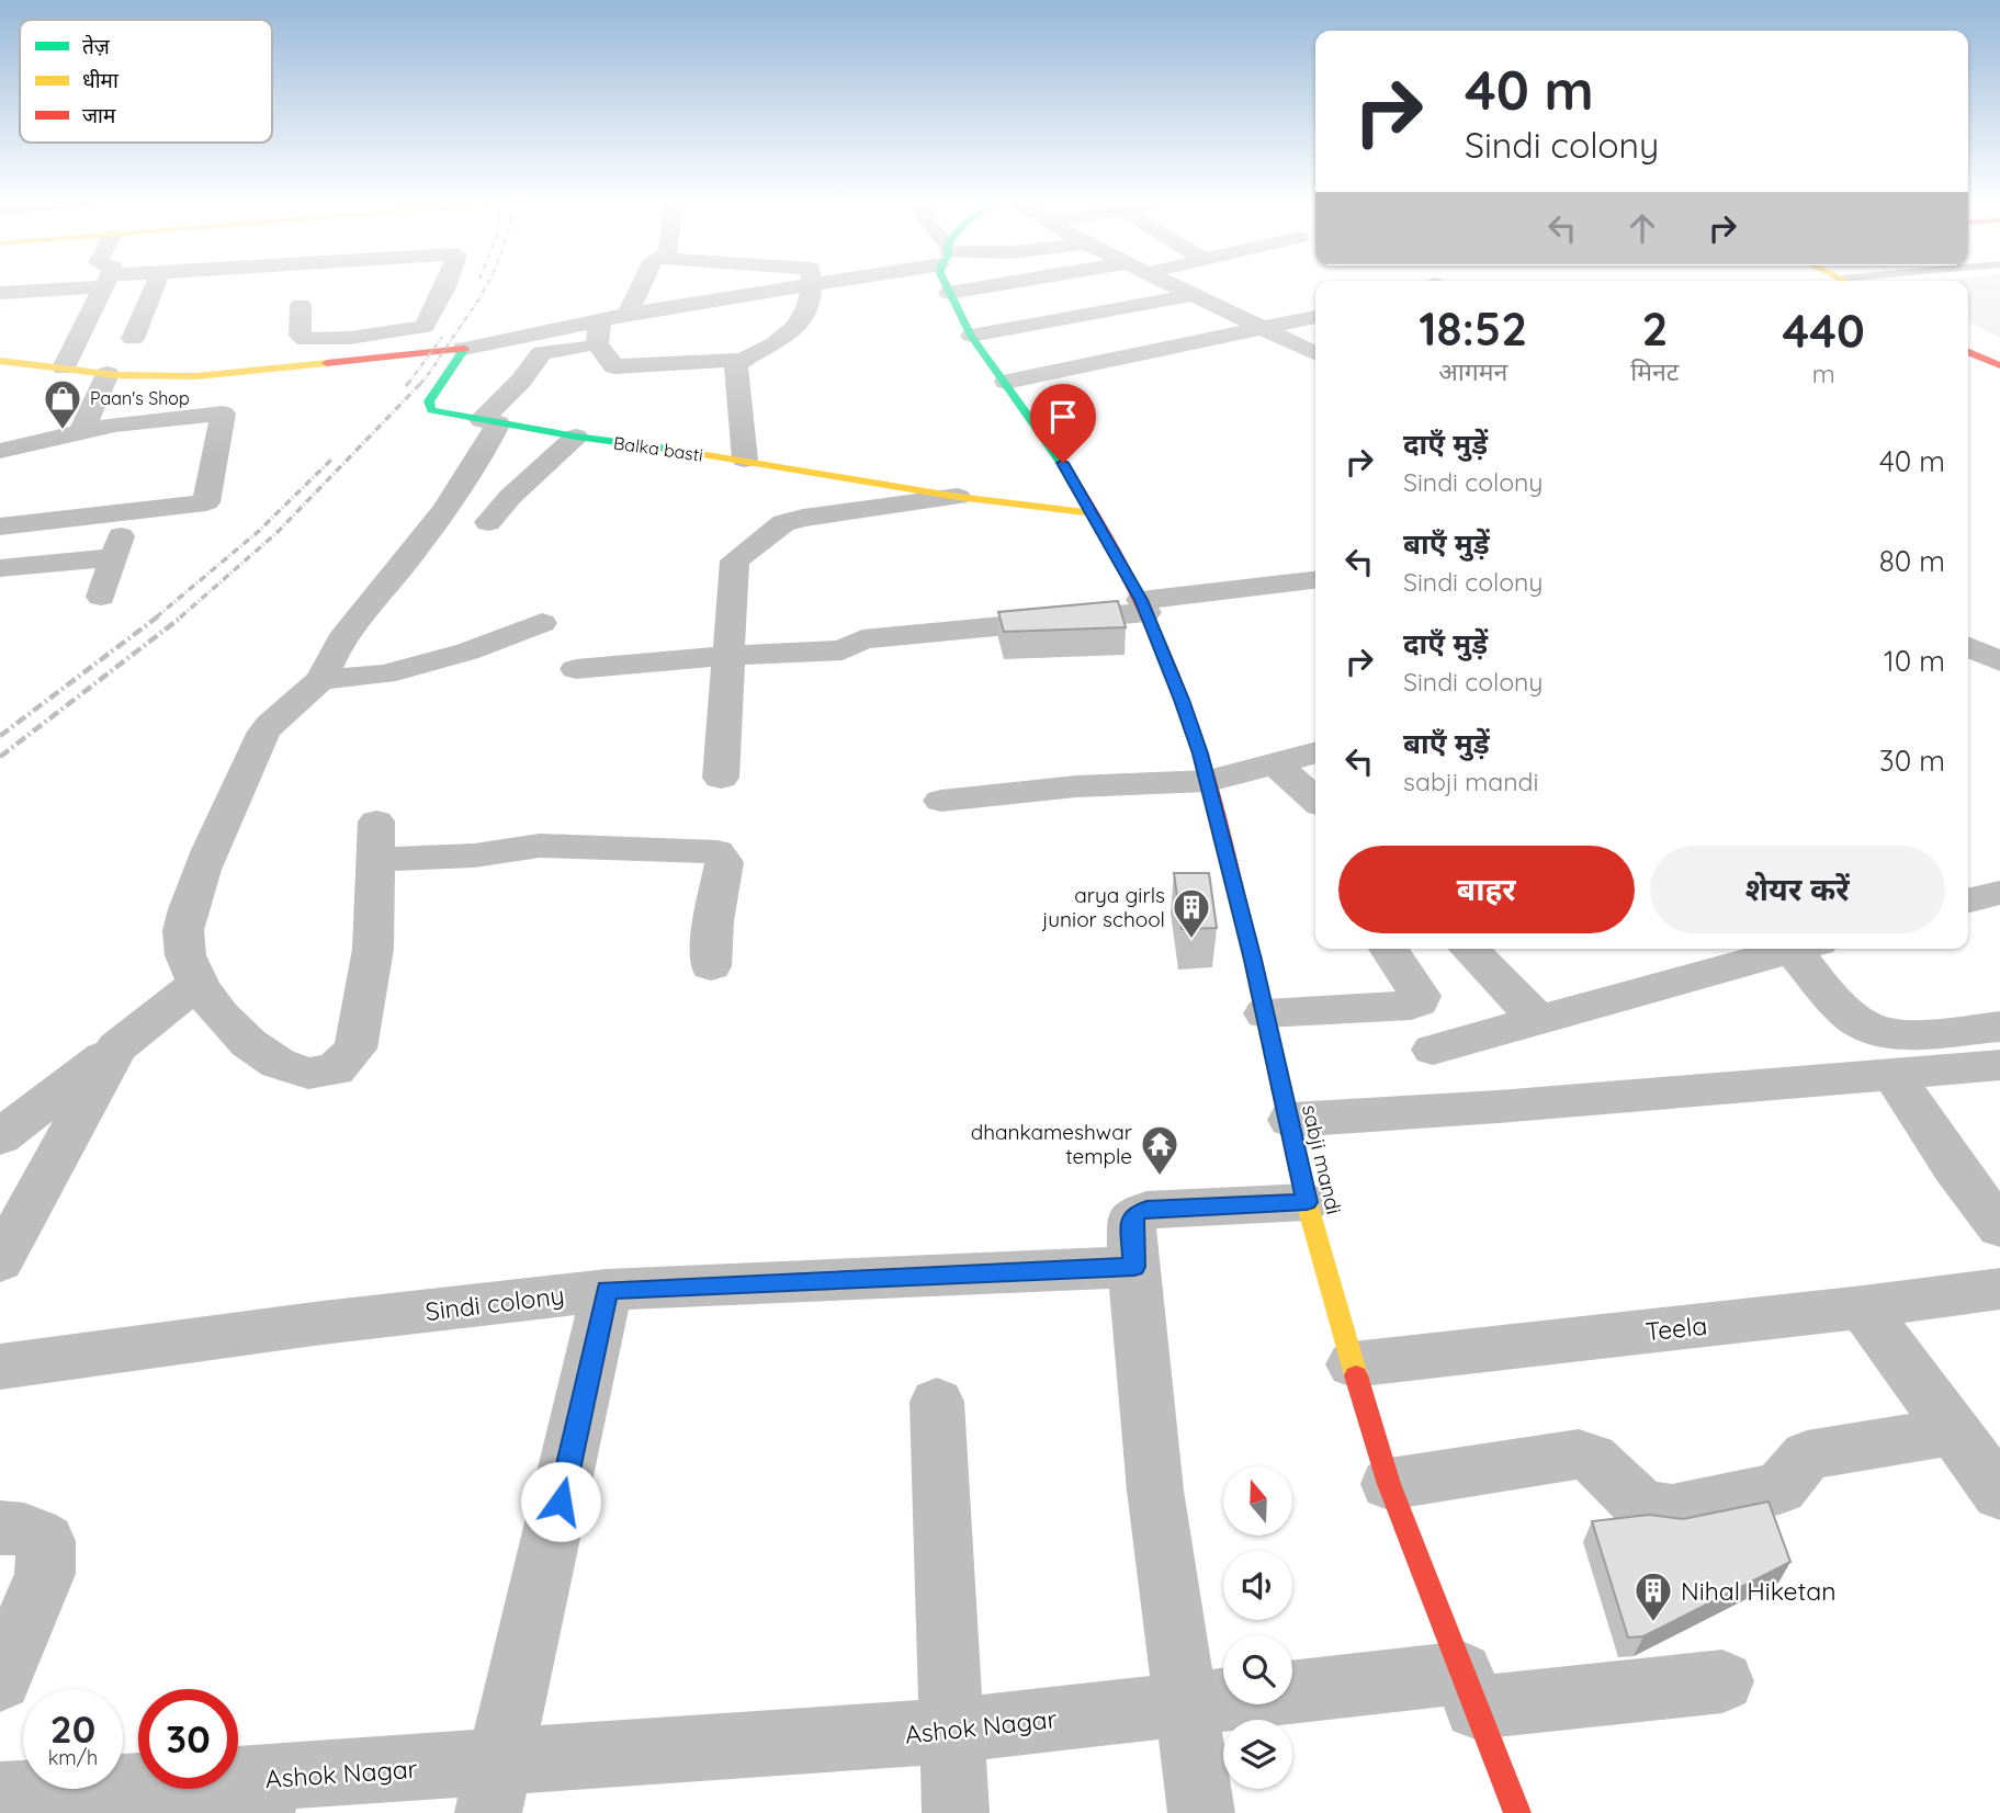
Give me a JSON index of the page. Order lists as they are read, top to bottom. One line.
{"streets":{"main road":["Balka basti","sabji mandi"],"street":["Sindi colony","Teela","Ashok Nagar"]},"crossings":[["Balka basti","sabji mandi"],["sabji mandi","Teela"],["sabji mandi","Ashok Nagar"]],"places":{"shop":["Paan's Shop"],"building":["arya girls junior school","Nihal Hiketan"],"temple":["dhankameshwar temple"]},"legend":["तेज़","धीमा","जाम"],"north":"top","page":{"turn":["40 m","Sindi colony"],"eta":["18:52","आगमन","2","मिनट","440","m"],"list":[{"name":"दाएँ मुड़ें","note":"Sindi colony","value":"40 m"},{"name":"बाएँ मुड़ें","note":"Sindi colony","value":"80 m"},{"name":"दाएँ मुड़ें","note":"Sindi colony","value":"10 m"},{"name":"बाएँ मुड़ें","note":"sabji mandi","value":"30 m"}],"buttons":["बाहर","शेयर करें"],"speed":"20 km/h","limit":"30"}}
